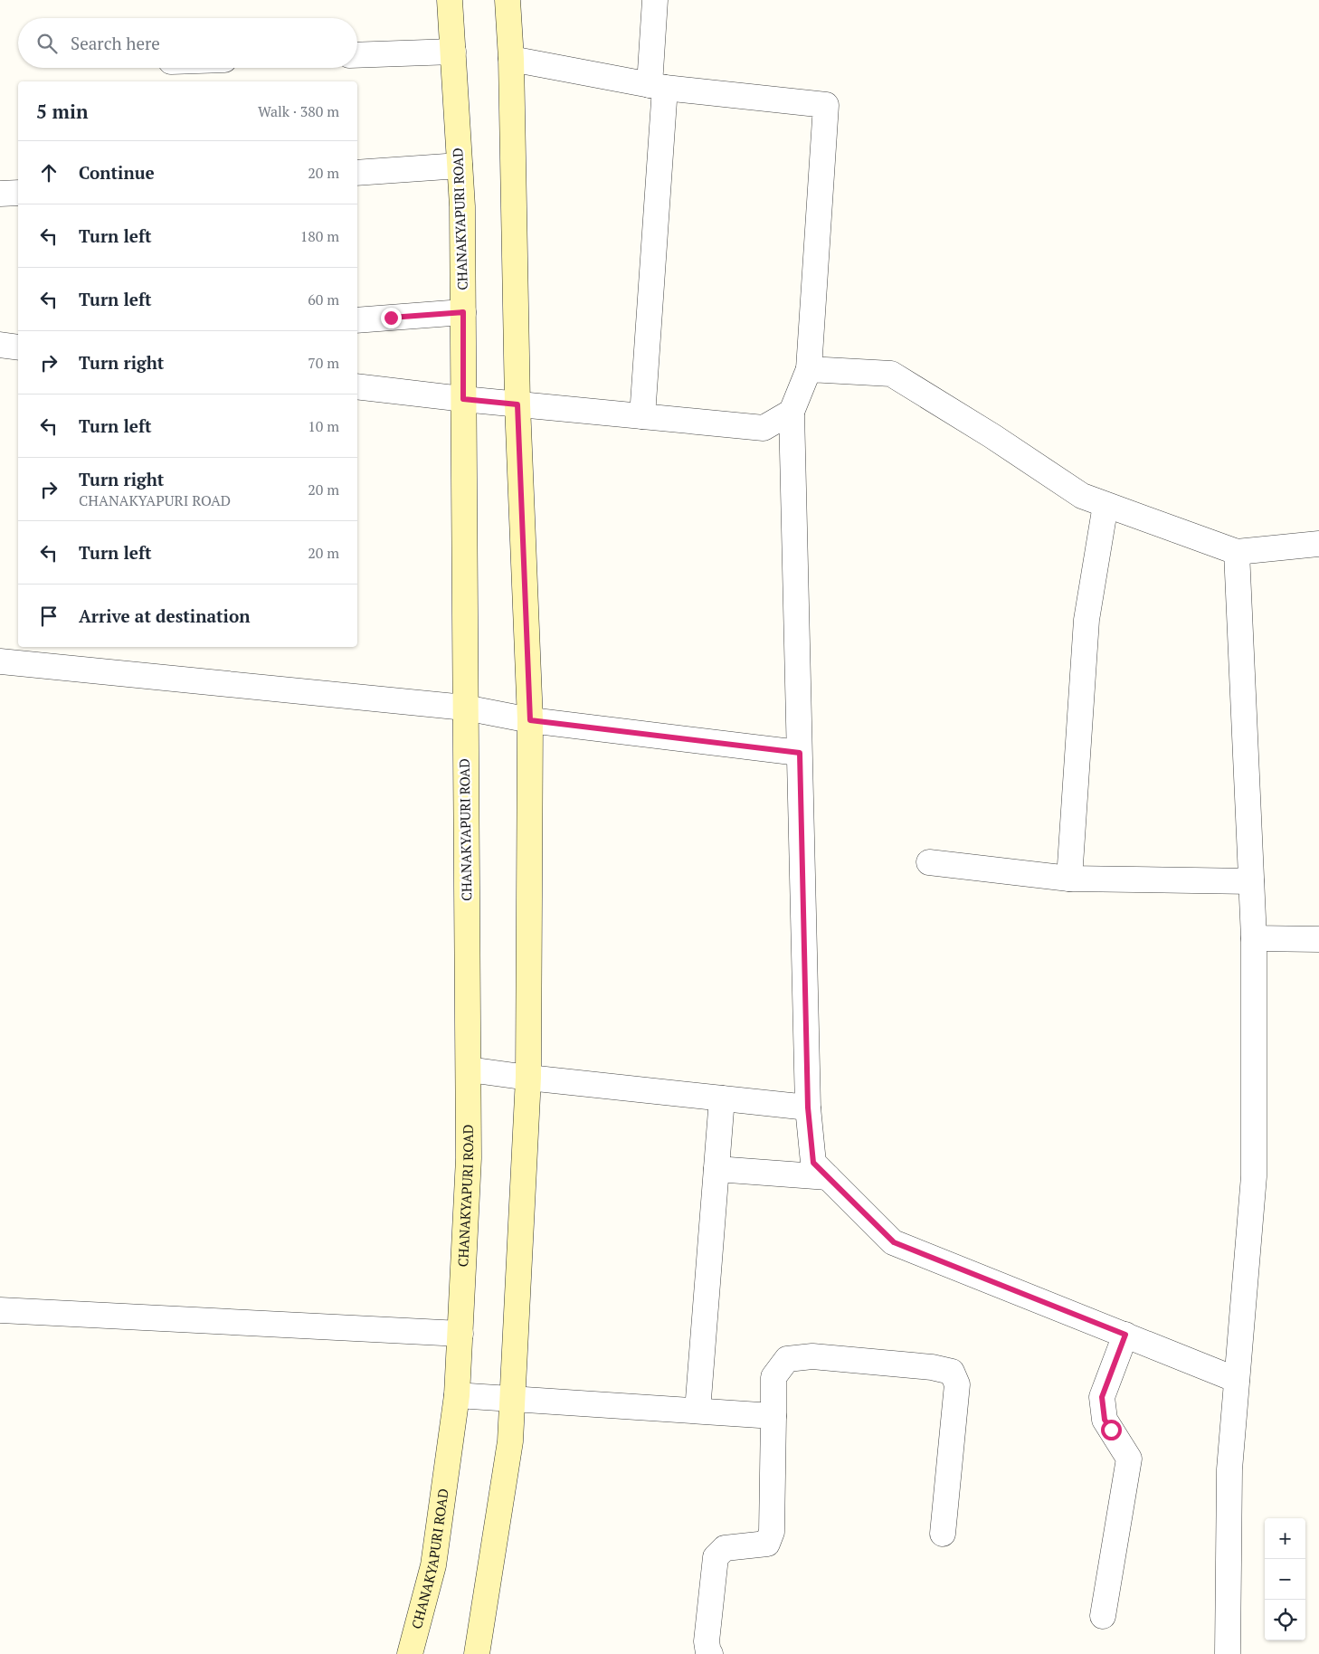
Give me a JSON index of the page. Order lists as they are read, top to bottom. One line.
{"streets":{"street":["CHANAKYAPURI ROAD"]},"page":{"search":"Search here","heading":["5 min","Walk · 380 m"],"list":[["Continue","20 m"],["Turn left","180 m"],["Turn left","60 m"],["Turn right","70 m"],["Turn left","10 m"],["Turn right","CHANAKYAPURI ROAD","20 m"],["Turn left","20 m"],"Arrive at destination"],"map_buttons":["+","−"]}}
